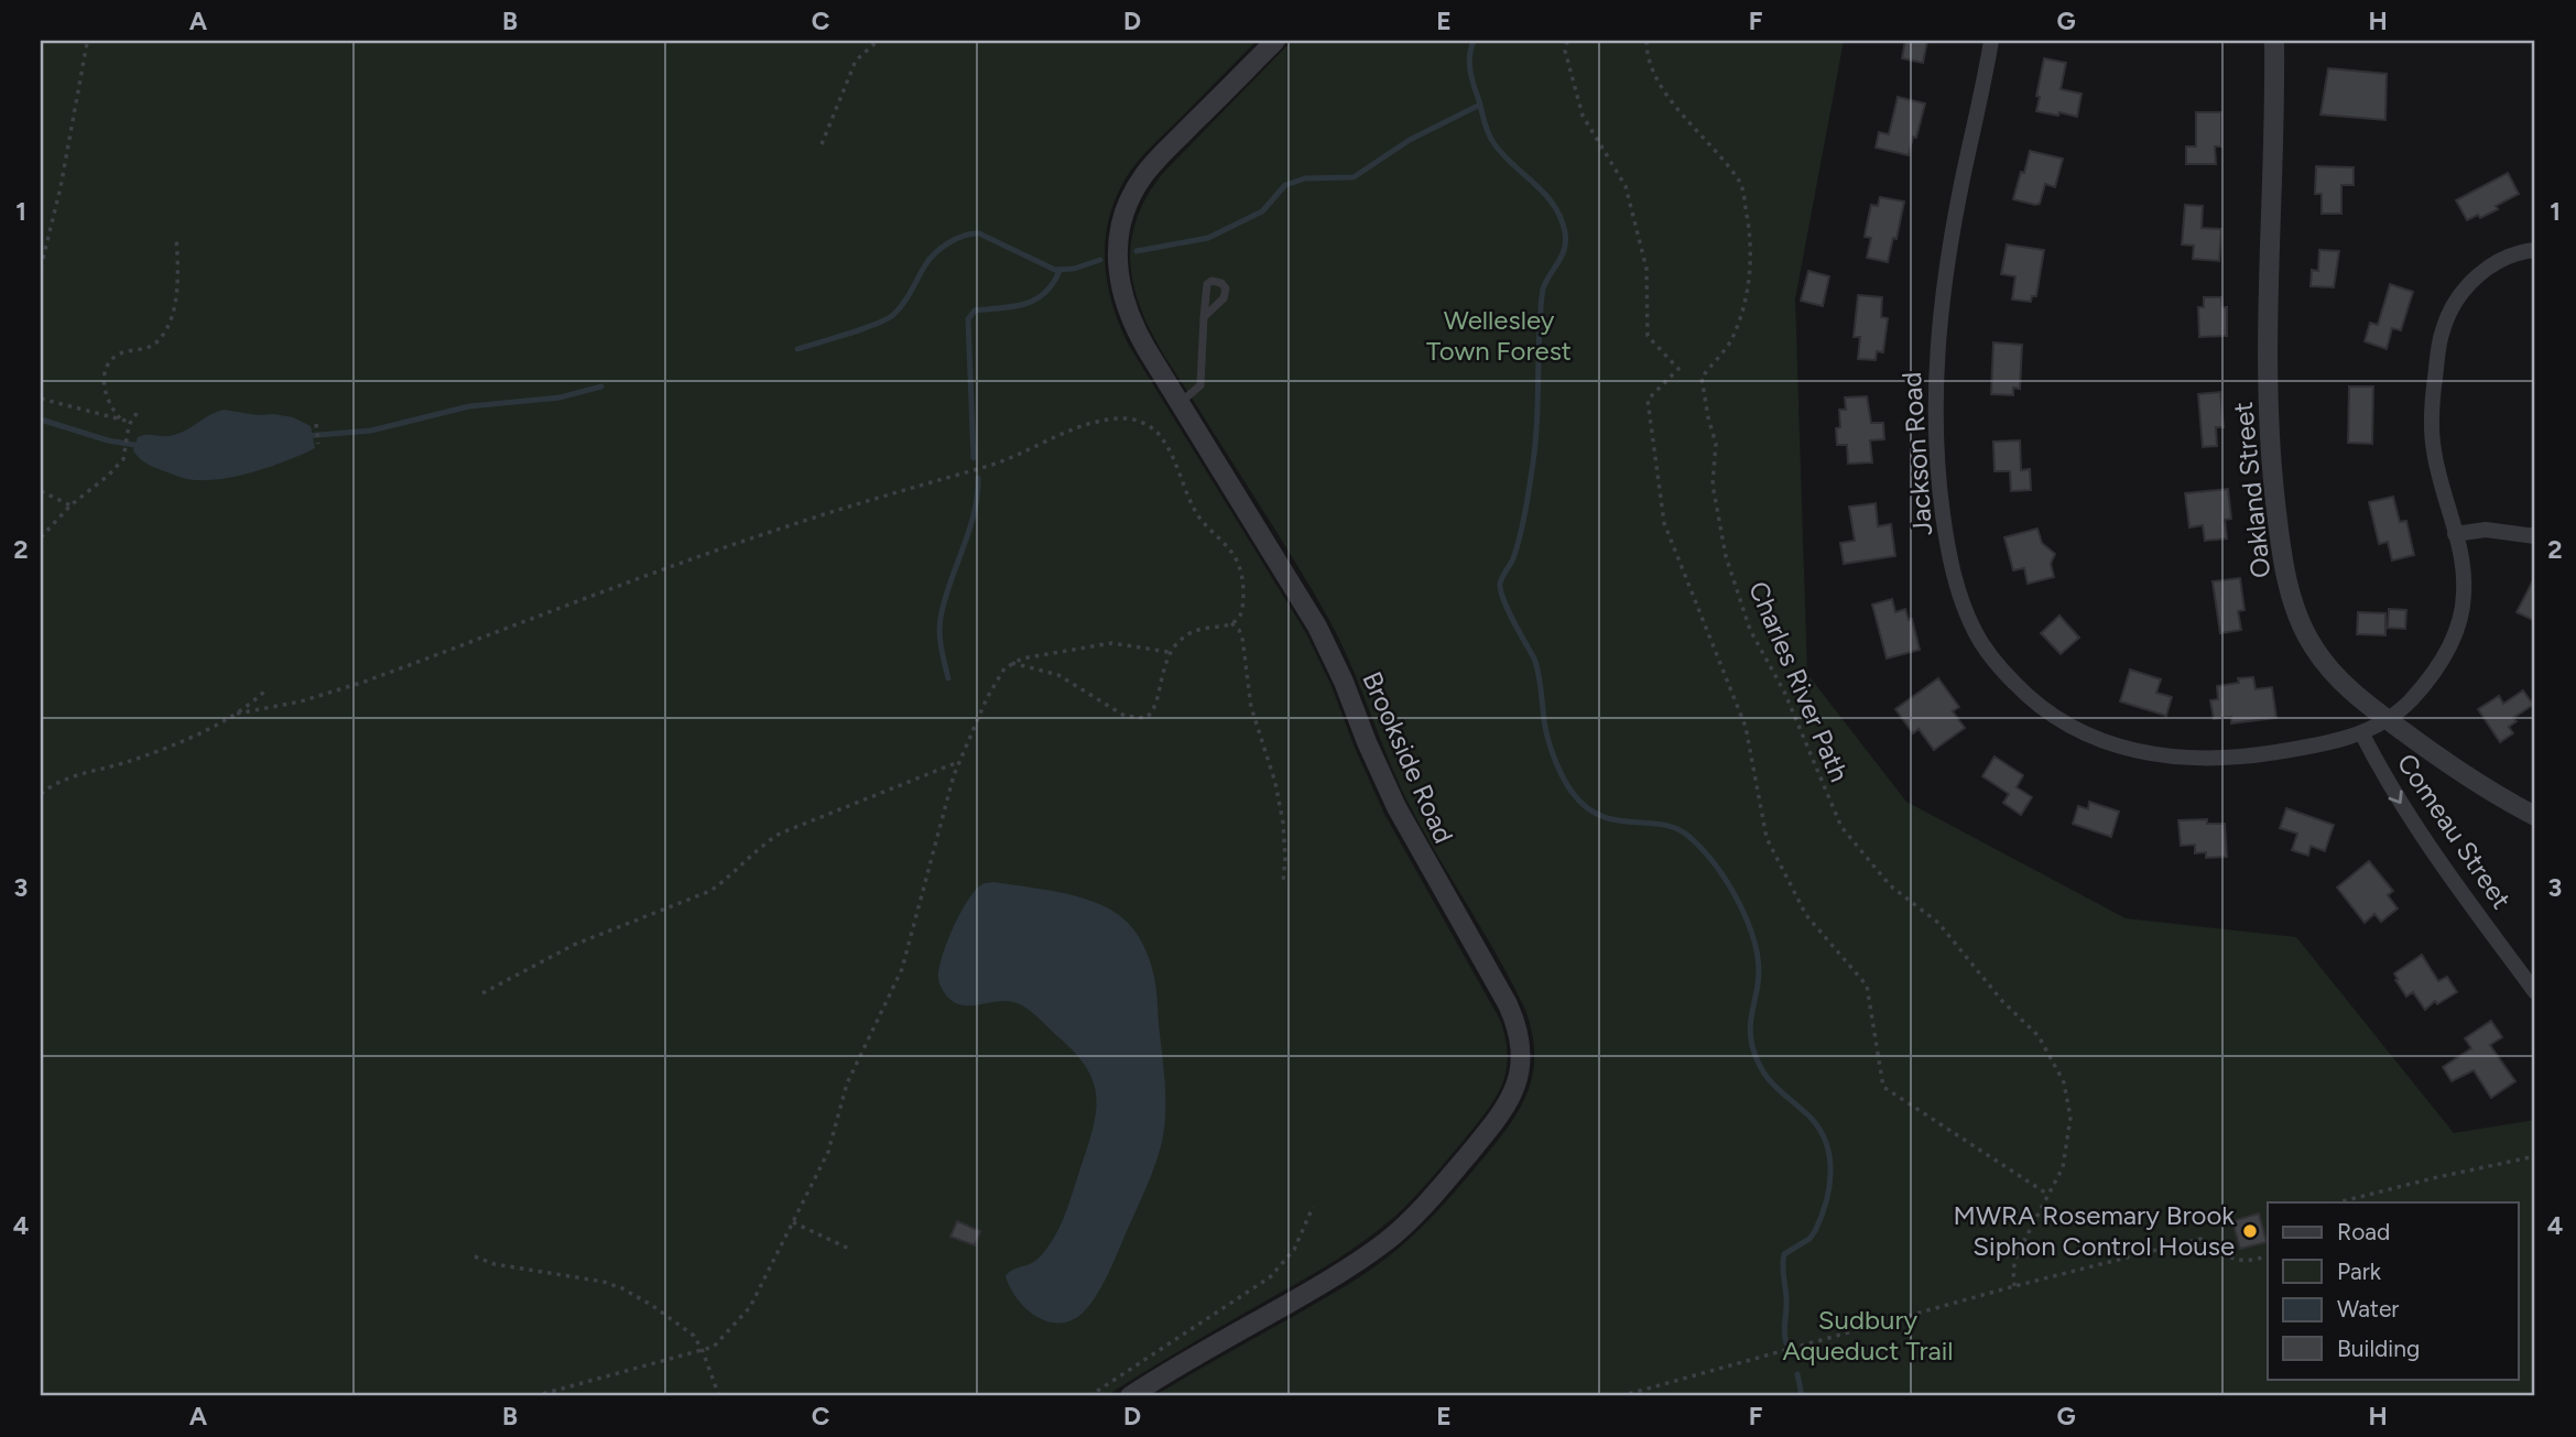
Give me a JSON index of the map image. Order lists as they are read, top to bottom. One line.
{"streets":{"street":["Jackson Road","Oakland Street","Brookside Road","Comeau Street"],"path":["Charles River Path"]},"crossings":[["Jackson Road","Oakland Street"],["Jackson Road","Comeau Street"]],"one_way":["Comeau Street"],"parks":["Wellesley Town Forest","Sudbury Aqueduct Trail"],"places":["MWRA Rosemary Brook Siphon Control House"],"legend":["Road","Park","Water","Building"],"grid":{"columns":["A","B","C","D","E","F","G","H"],"rows":["1","2","3","4"]}}
